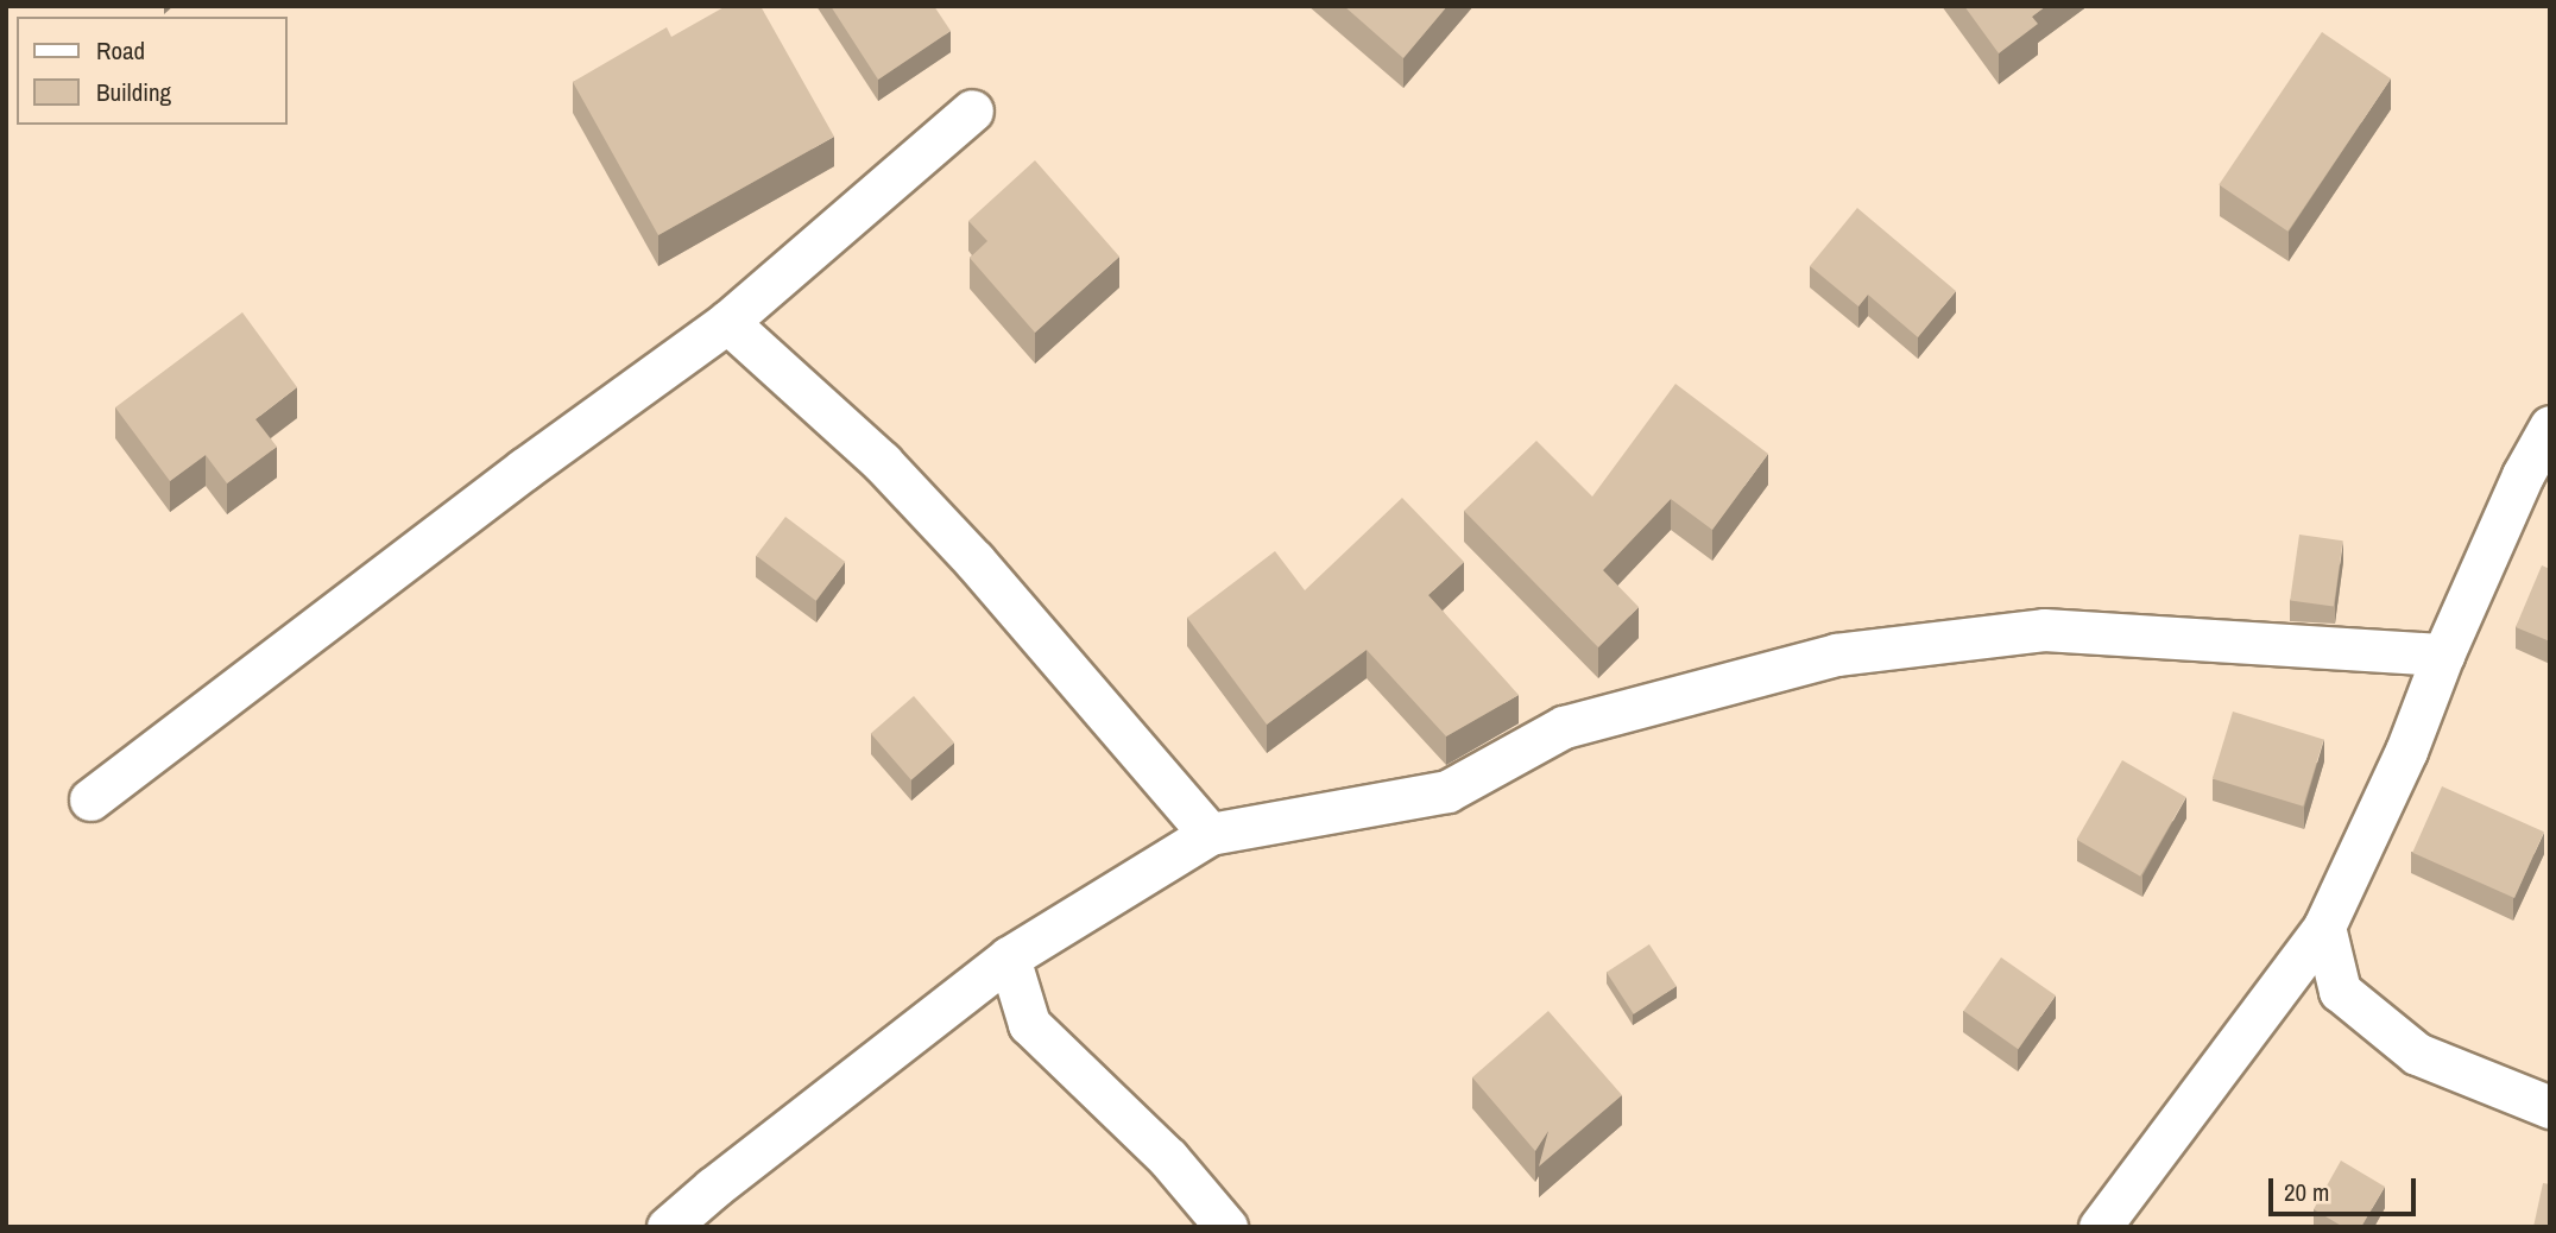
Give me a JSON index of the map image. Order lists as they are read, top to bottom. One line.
{"legend":["Road","Building"],"scale_bar":"20 m"}
